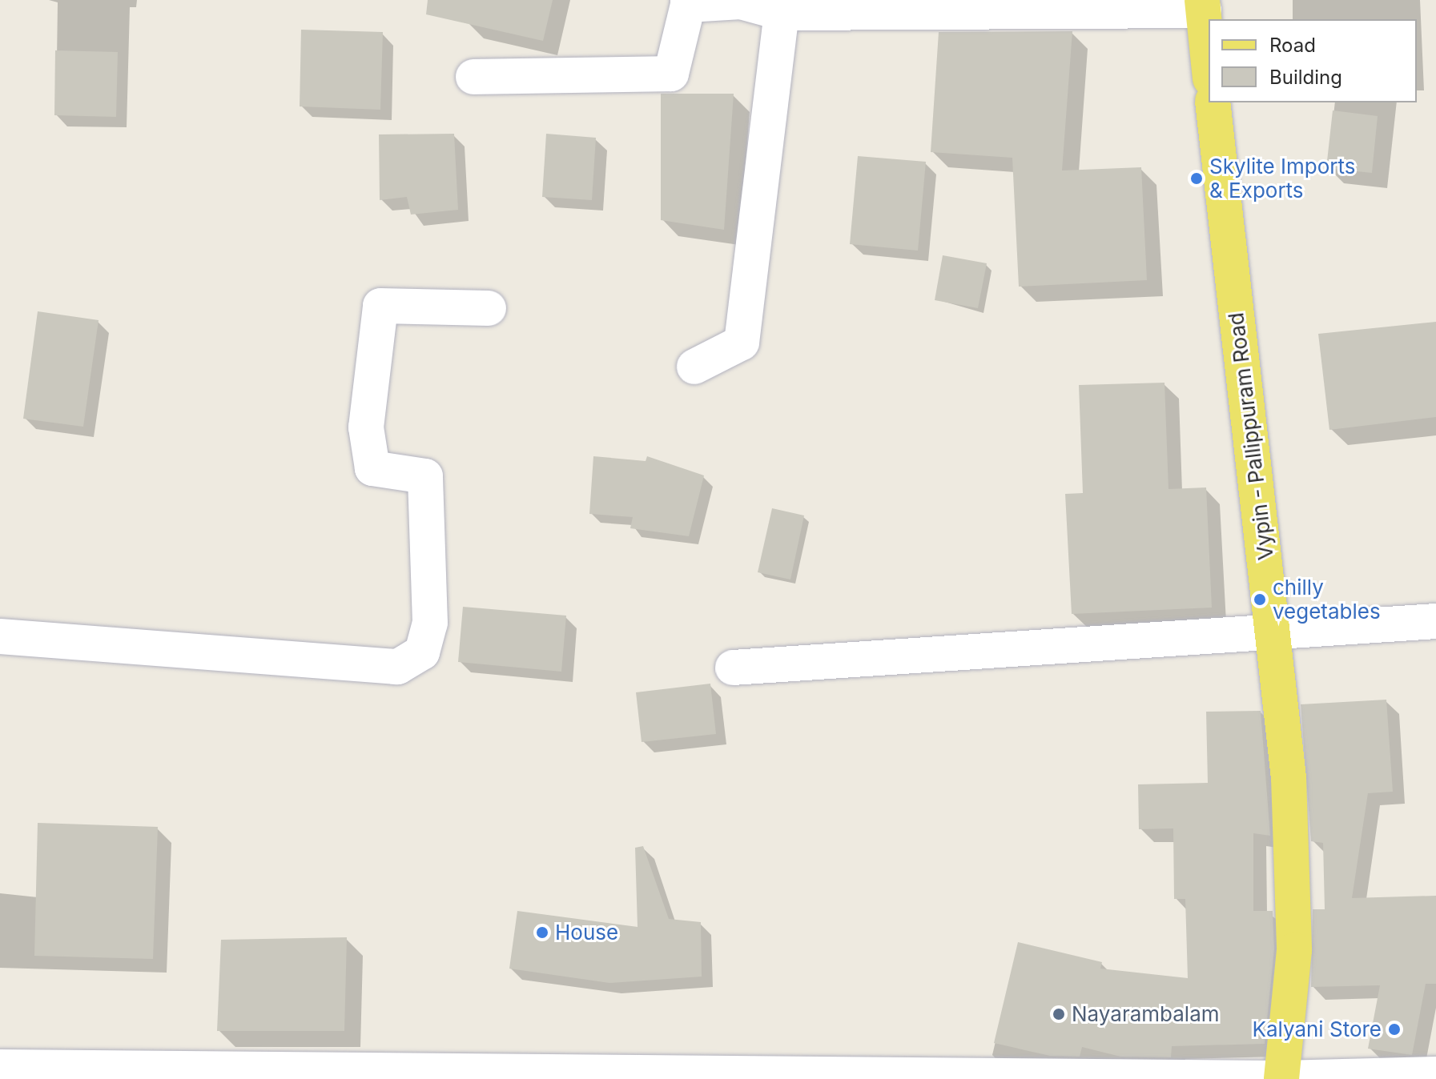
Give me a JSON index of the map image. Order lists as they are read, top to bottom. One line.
{"streets":{"main road":["Vypin - Pallippuram Road"]},"places":["Skylite Imports & Exports","chilly vegetables","House","Nayarambalam","Kalyani Store"],"legend":["Road","Building"]}
